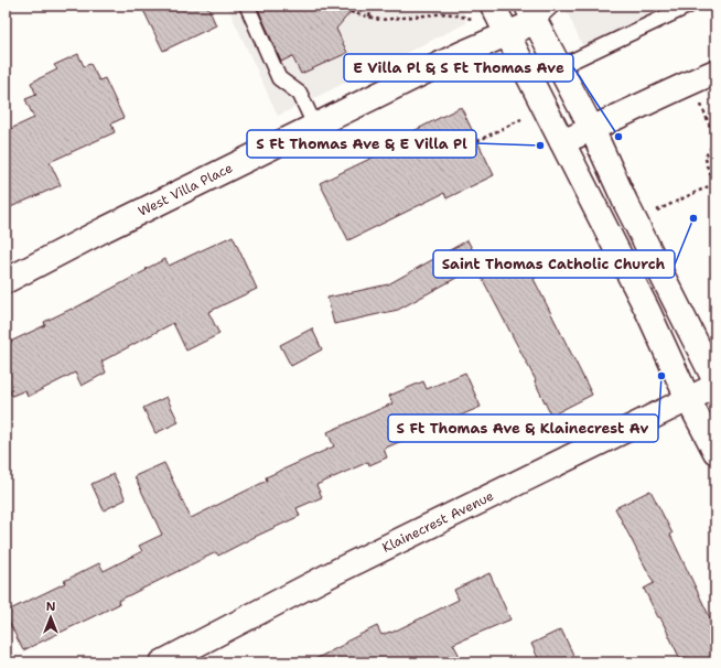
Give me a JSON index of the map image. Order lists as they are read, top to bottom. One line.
{"streets":{"street":["West Villa Place","Klainecrest Avenue"]},"places":["E Villa Pl & S Ft Thomas Ave","S Ft Thomas Ave & E Villa Pl","Saint Thomas Catholic Church","S Ft Thomas Ave & Klainecrest Av"],"north":"top"}
